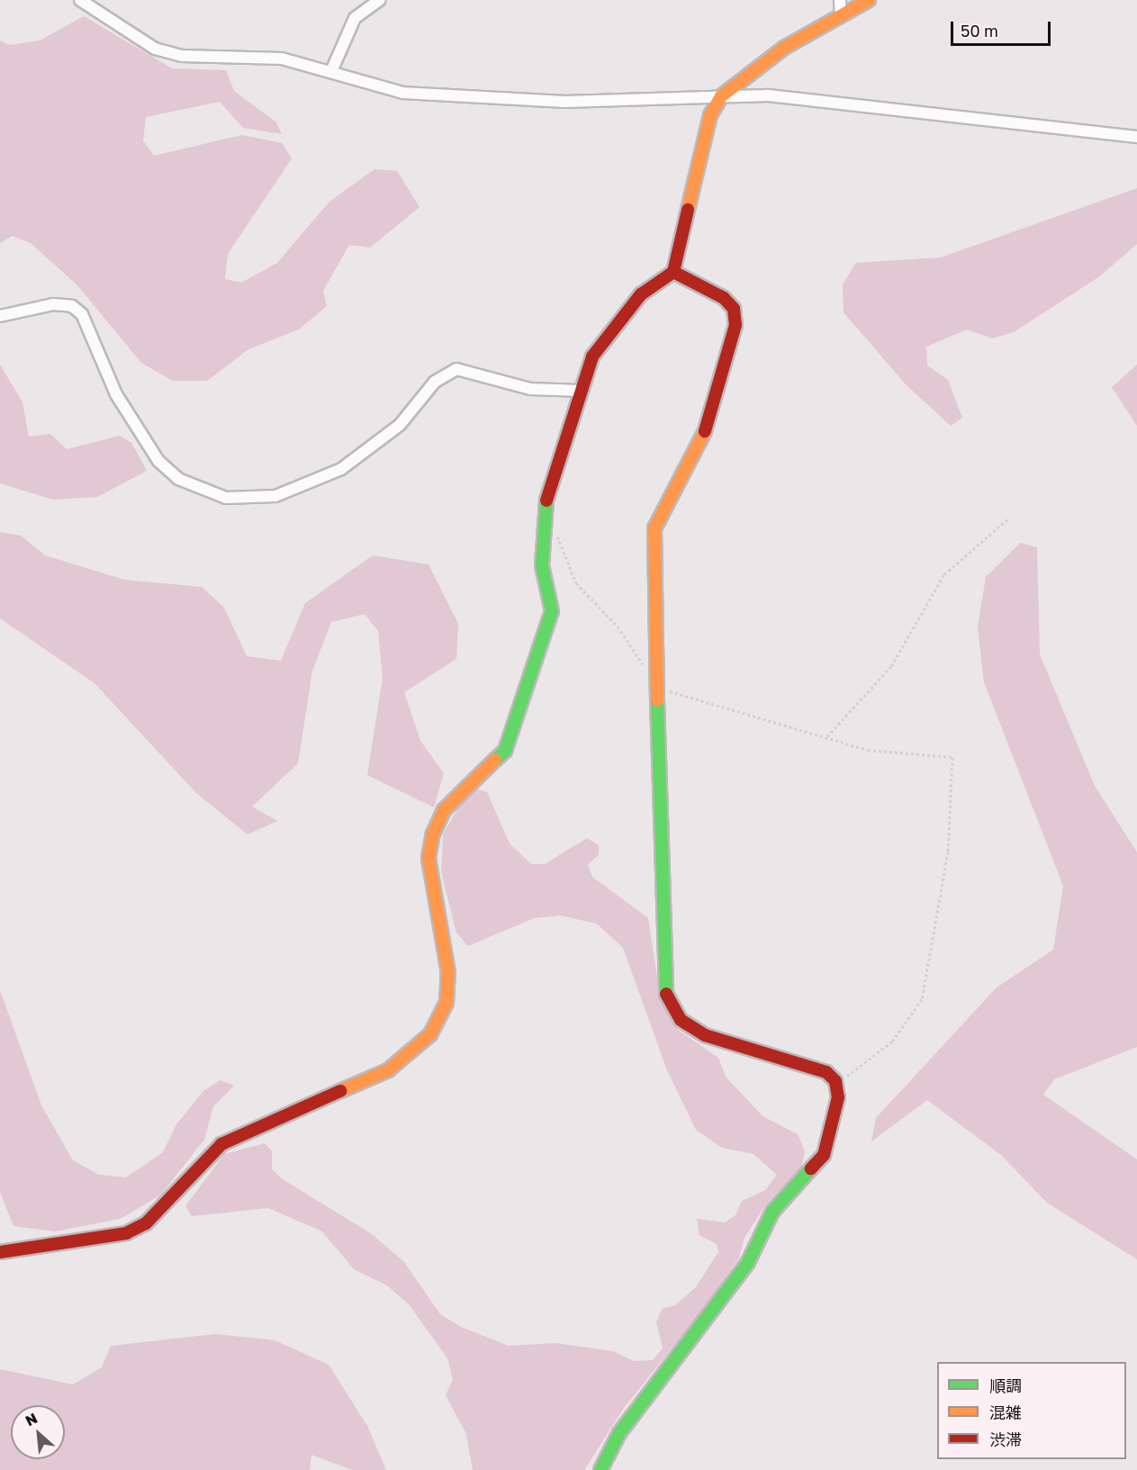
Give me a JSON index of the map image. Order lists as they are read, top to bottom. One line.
{"legend":["順調","混雑","渋滞"],"scale_bar":"50 m","north":"top left"}
